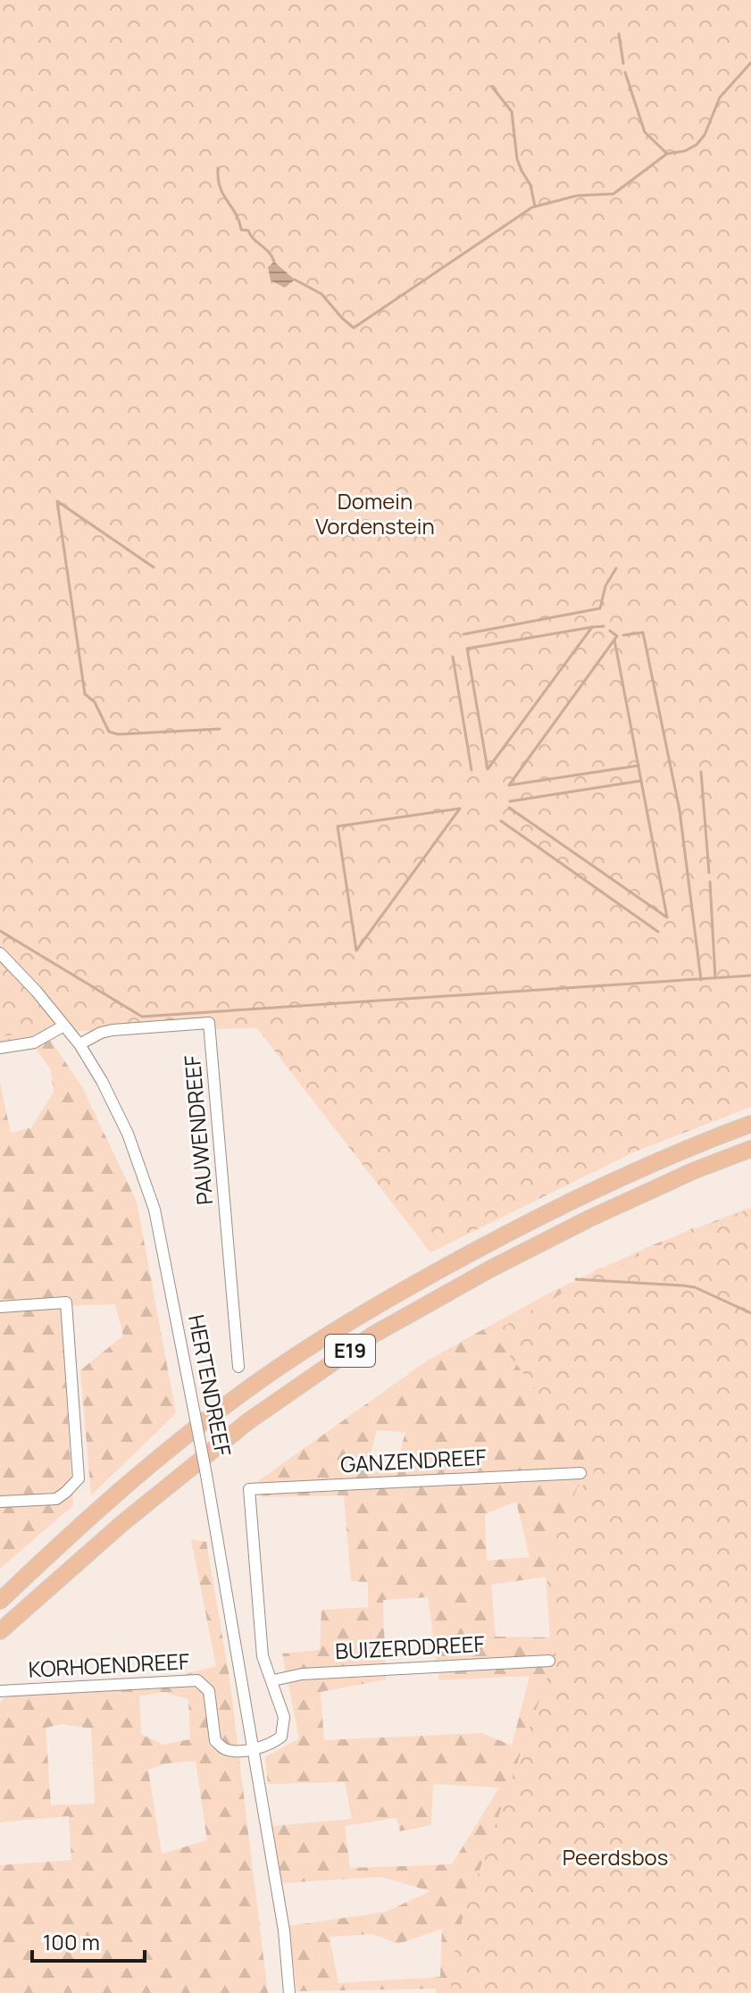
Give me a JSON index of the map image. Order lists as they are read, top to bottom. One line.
{"streets":{"highway":["E19"],"street":["PAUWENDREEF","HERTENDREEF","GANZENDREEF","BUIZERDDREEF","KORHOENDREEF"]},"crossings":[["PAUWENDREEF","HERTENDREEF"],["HERTENDREEF","KORHOENDREEF"],["GANZENDREEF","BUIZERDDREEF"]],"parks":["Domein Vordenstein","Peerdsbos"],"scale_bar":"100 m"}
